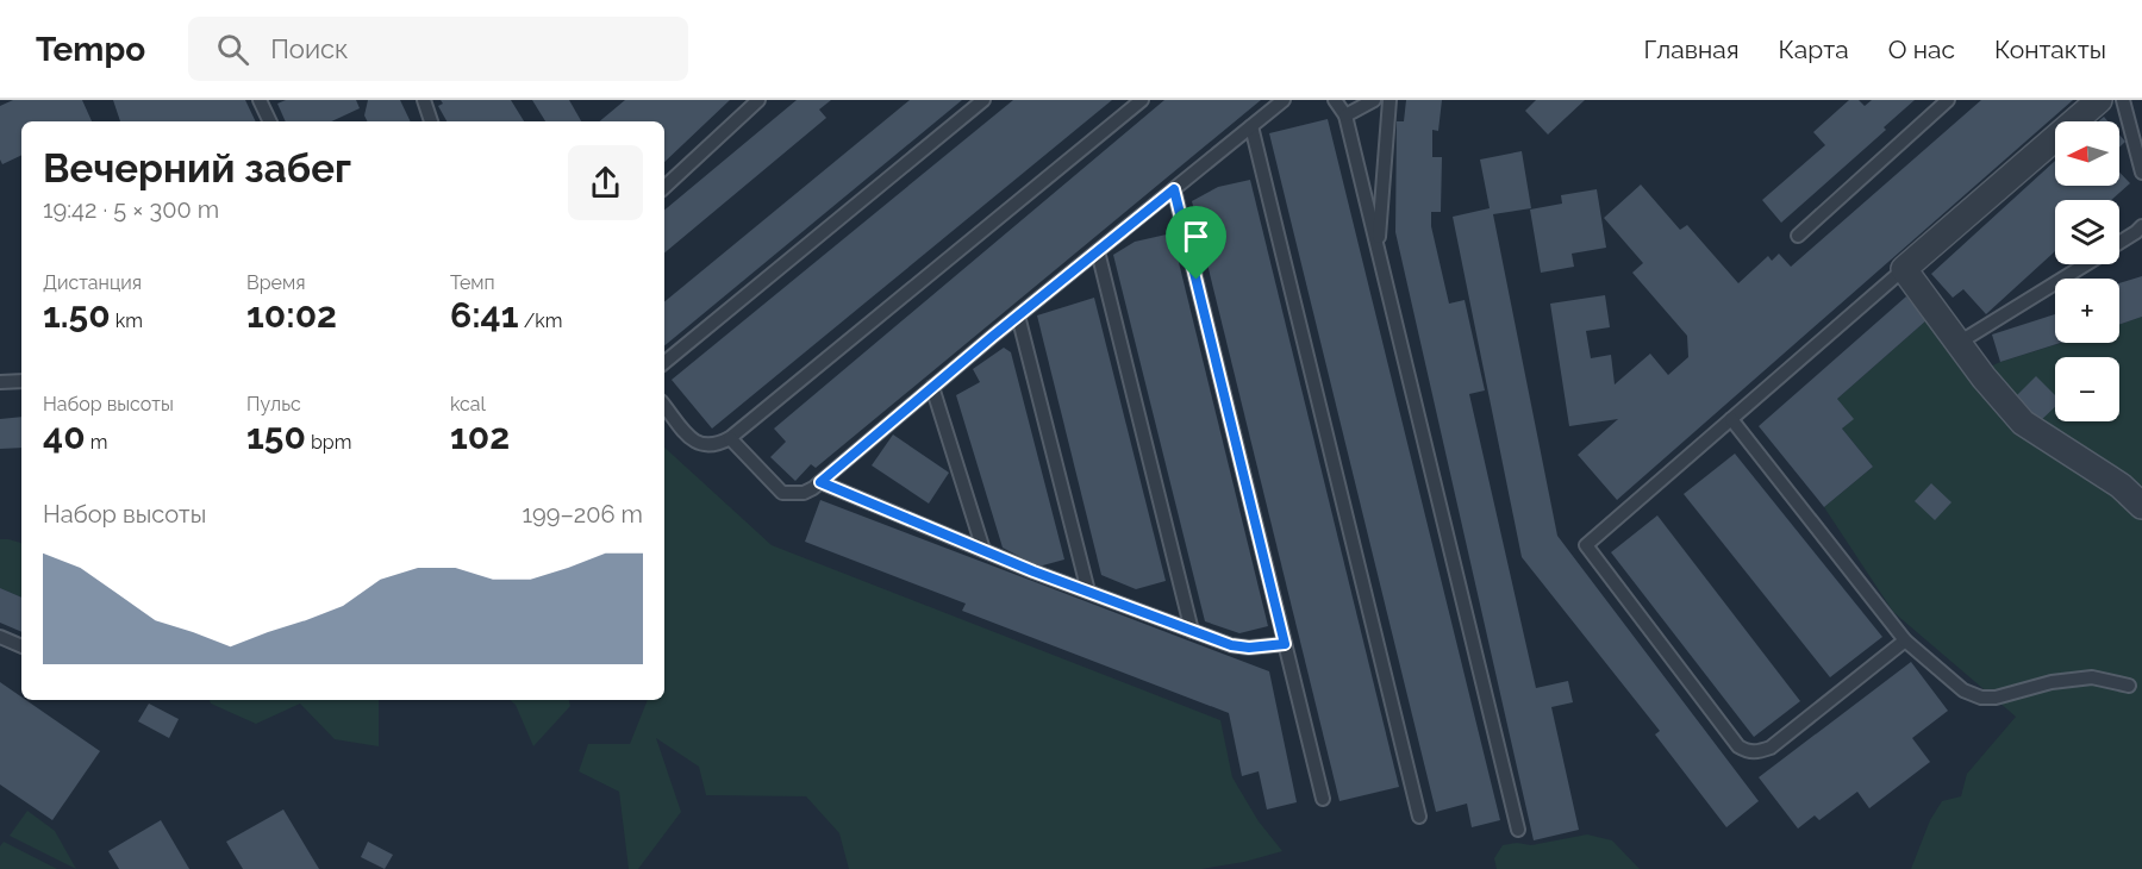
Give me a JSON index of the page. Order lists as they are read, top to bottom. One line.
{"north":"left","page":{"header":"Tempo","search":"Поиск","nav":["Главная","Карта","О нас","Контакты"],"map_buttons":["+","−"],"heading":["Вечерний забег","19:42 · 5 × 300 m"],"stats":[["Дистанция","1.50 km"],["Время","10:02"],["Темп","6:41 /km"],["Набор высоты","40 m"],["Пульс","150 bpm"],["kcal","102"]],"chart":["Набор высоты","199–206 m"]}}
